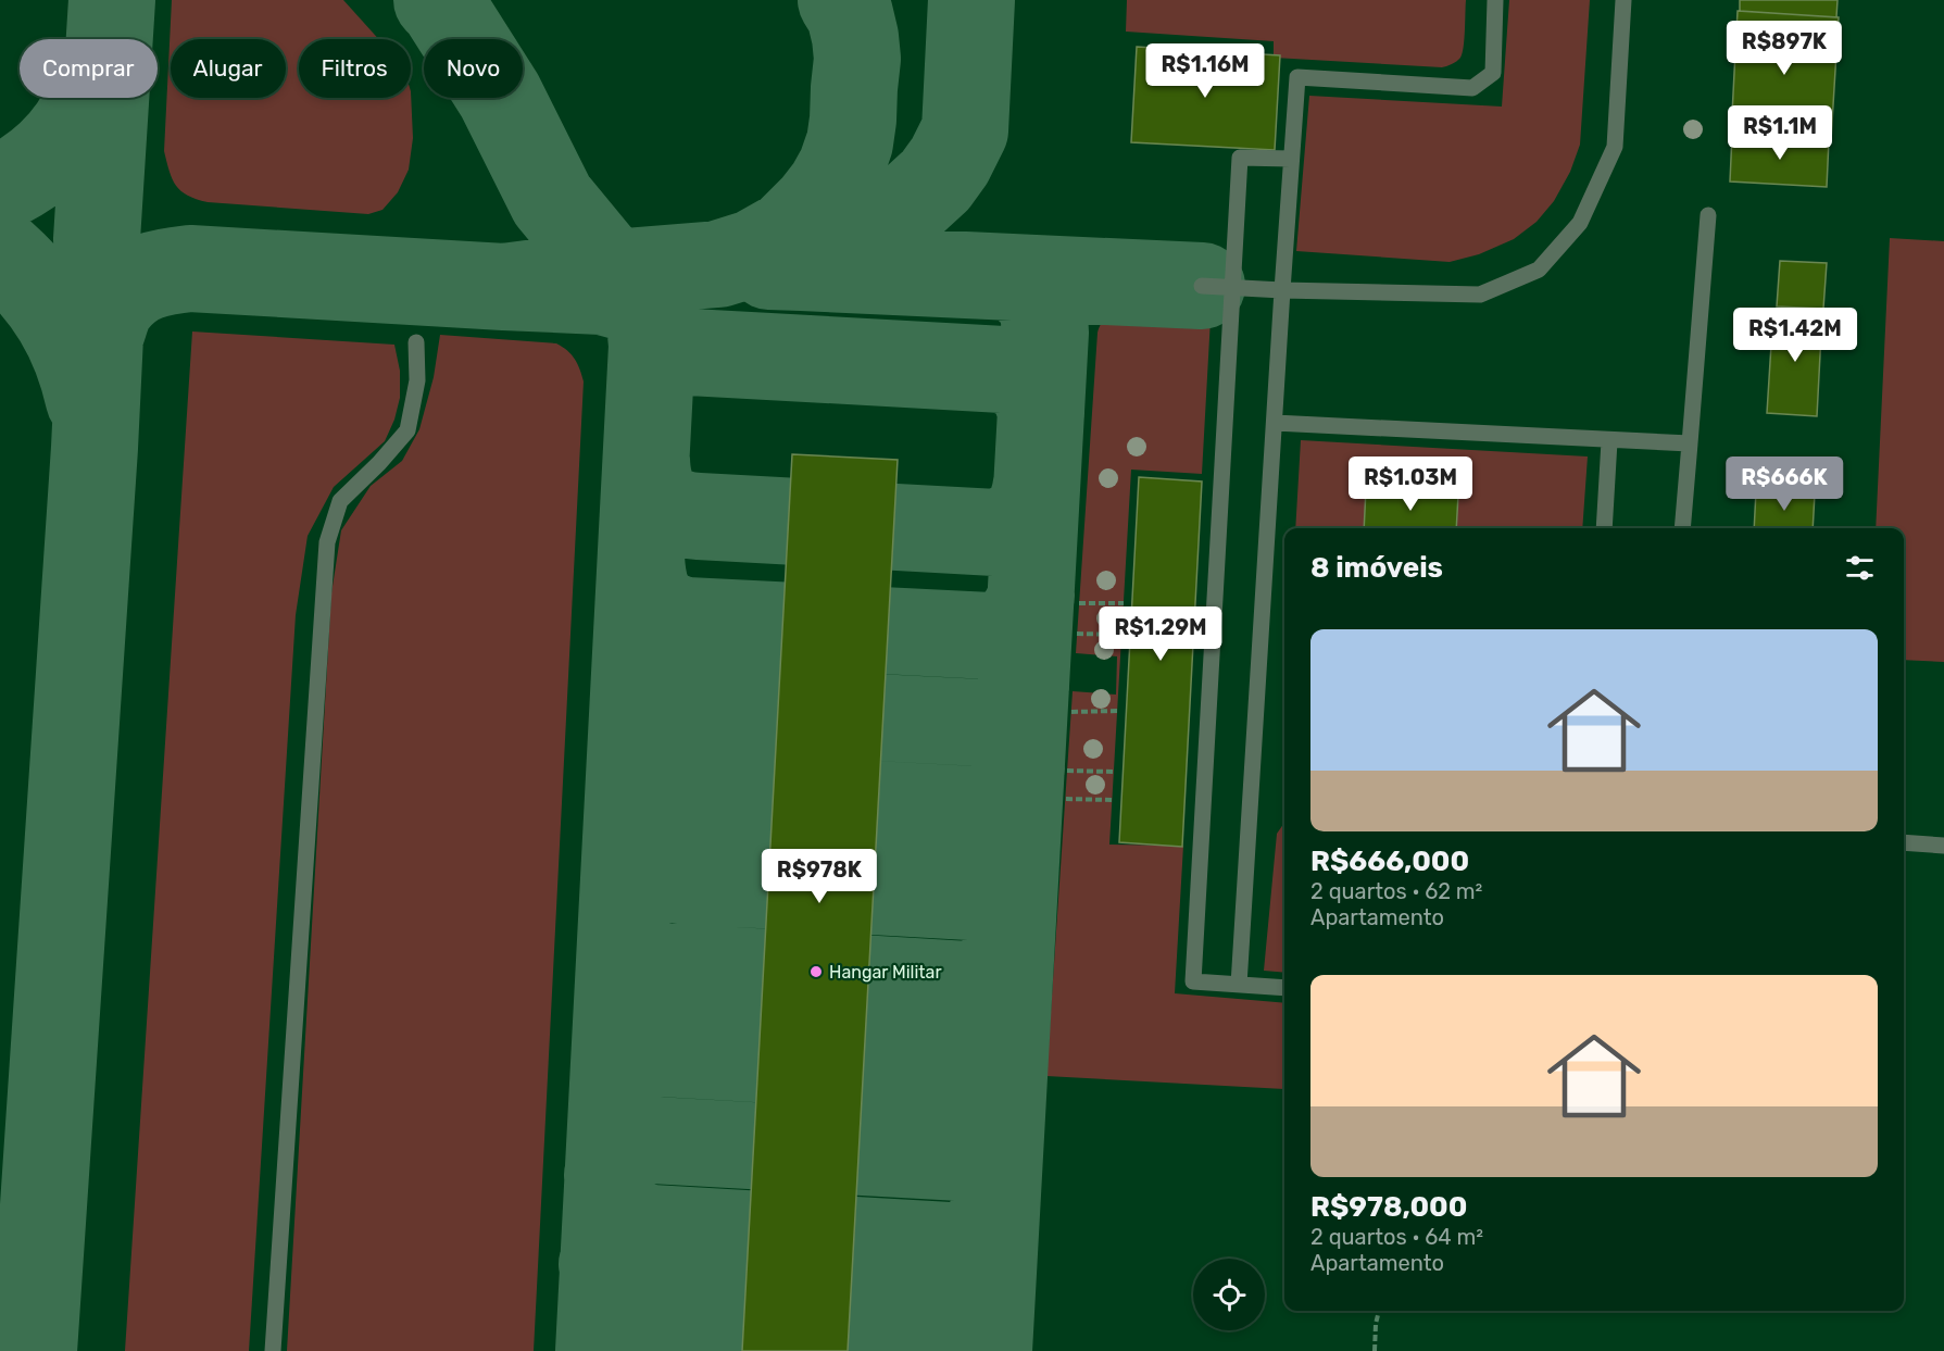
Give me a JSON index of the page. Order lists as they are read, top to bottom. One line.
{"places":["Hangar Militar"],"page":{"price":["R$897K","R$1.16M","R$1.1M","R$1.42M","R$1.03M","R$666K","R$1.29M","R$978K"],"chip":["Comprar","Alugar","Filtros","Novo"],"heading":"8 imóveis","list":[{"name":"R$666,000","note":"2 quartos · 62 m² · Apartamento"},{"name":"R$978,000","note":"2 quartos · 64 m² · Apartamento"}]}}
